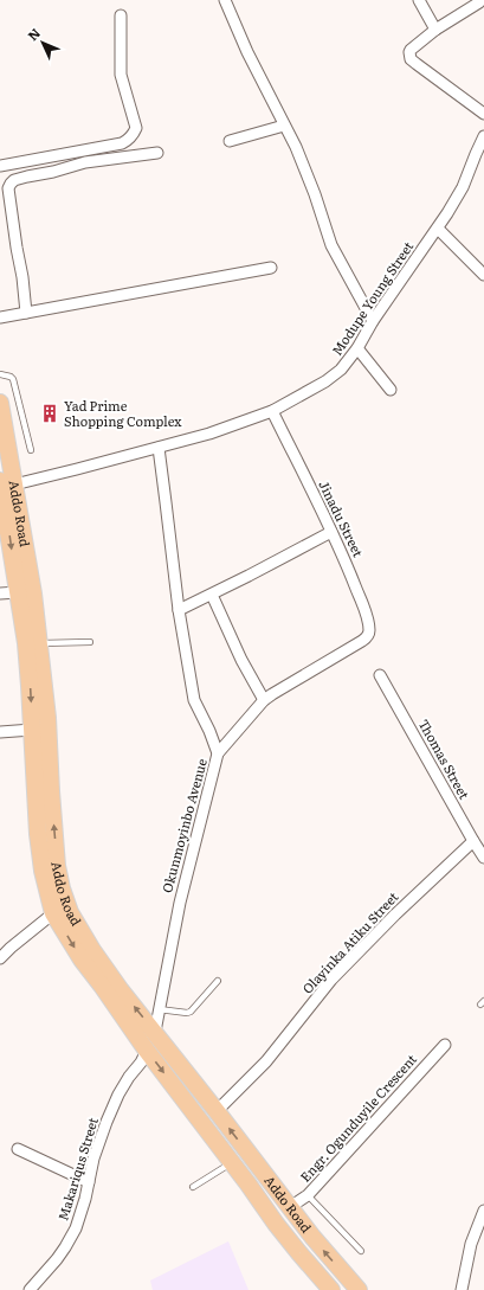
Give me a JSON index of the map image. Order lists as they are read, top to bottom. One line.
{"streets":{"main road":["Addo Road"],"street":["Modupe Young Street","Jinadu Street","Thomas Street","Okunmoyinbo Avenue","Olayinka Atiku Street","Engr. Ogunduyile Crescent","Makariqus Street"]},"crossings":[["Modupe Young Street","Addo Road"],["Modupe Young Street","Jinadu Street"],["Addo Road","Okunmoyinbo Avenue"],["Addo Road","Olayinka Atiku Street"],["Addo Road","Engr. Ogunduyile Crescent"],["Addo Road","Makariqus Street"],["Jinadu Street","Okunmoyinbo Avenue"],["Thomas Street","Olayinka Atiku Street"]],"places":{"building":["Yad Prime Shopping Complex"]},"north":"top left"}
